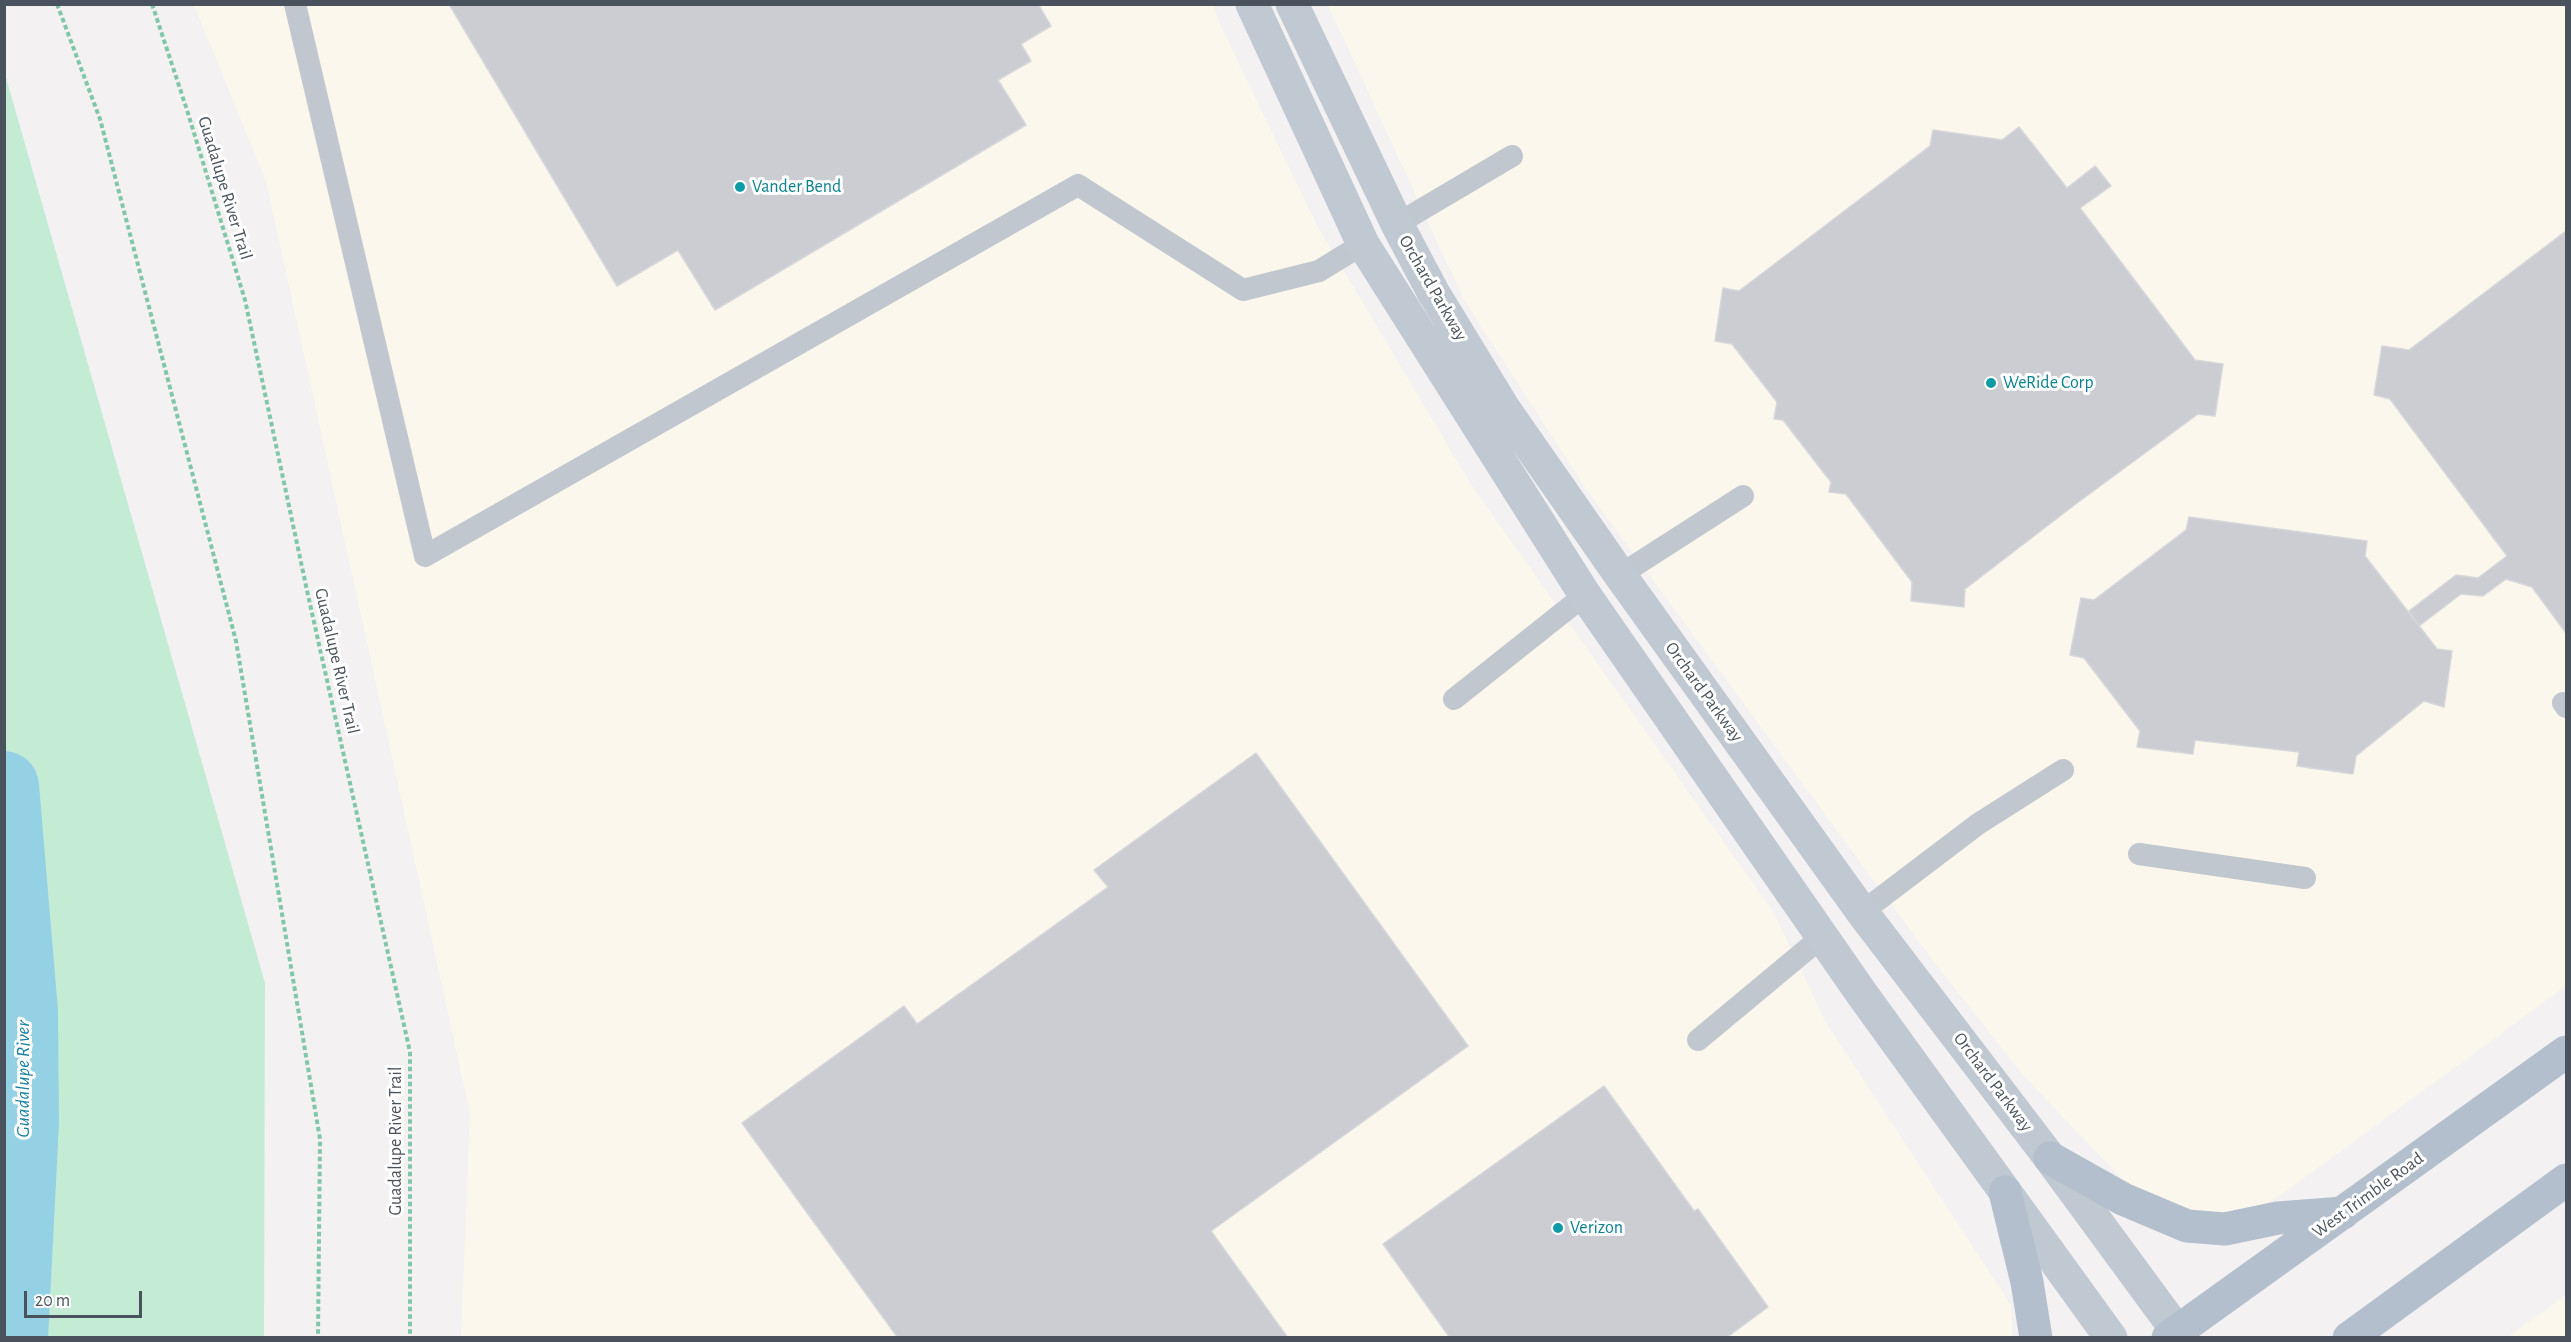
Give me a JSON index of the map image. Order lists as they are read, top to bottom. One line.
{"streets":{"main road":["Orchard Parkway","West Trimble Road"],"path":["Guadalupe River Trail"]},"crossings":[["Orchard Parkway","West Trimble Road"]],"water":["Guadalupe River"],"places":["Vander Bend","WeRide Corp","Verizon"],"scale_bar":"20 m"}
